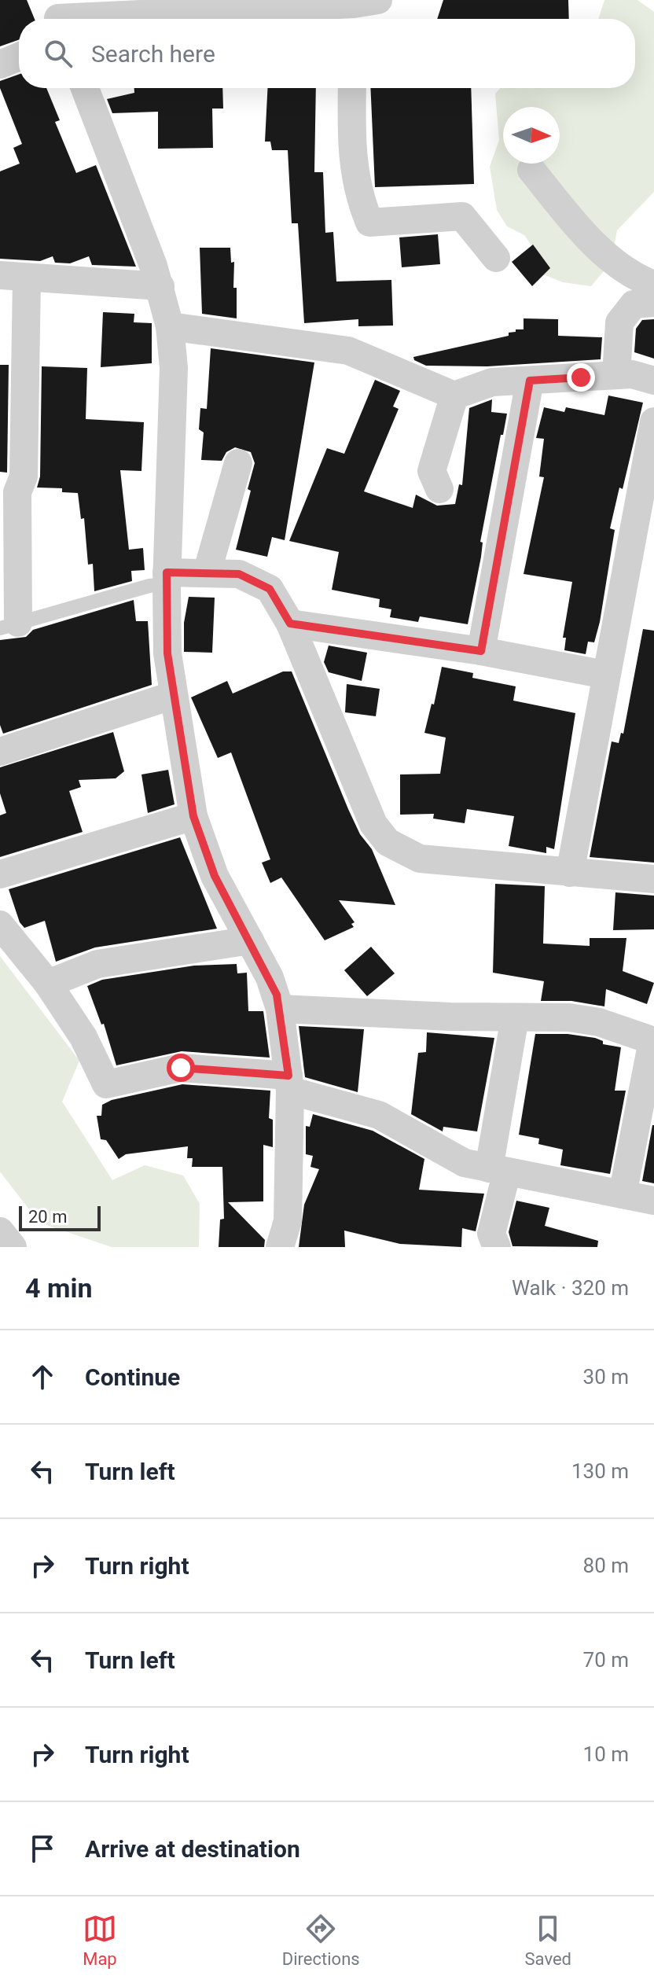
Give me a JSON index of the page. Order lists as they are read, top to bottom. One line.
{"scale_bar":"20 m","north":"right","page":{"search":"Search here","scale":"20 m","heading":["4 min","Walk · 320 m"],"list":[["Continue","30 m"],["Turn left","130 m"],["Turn right","80 m"],["Turn left","70 m"],["Turn right","10 m"],"Arrive at destination"],"nav":["Map","Directions","Saved"]}}
